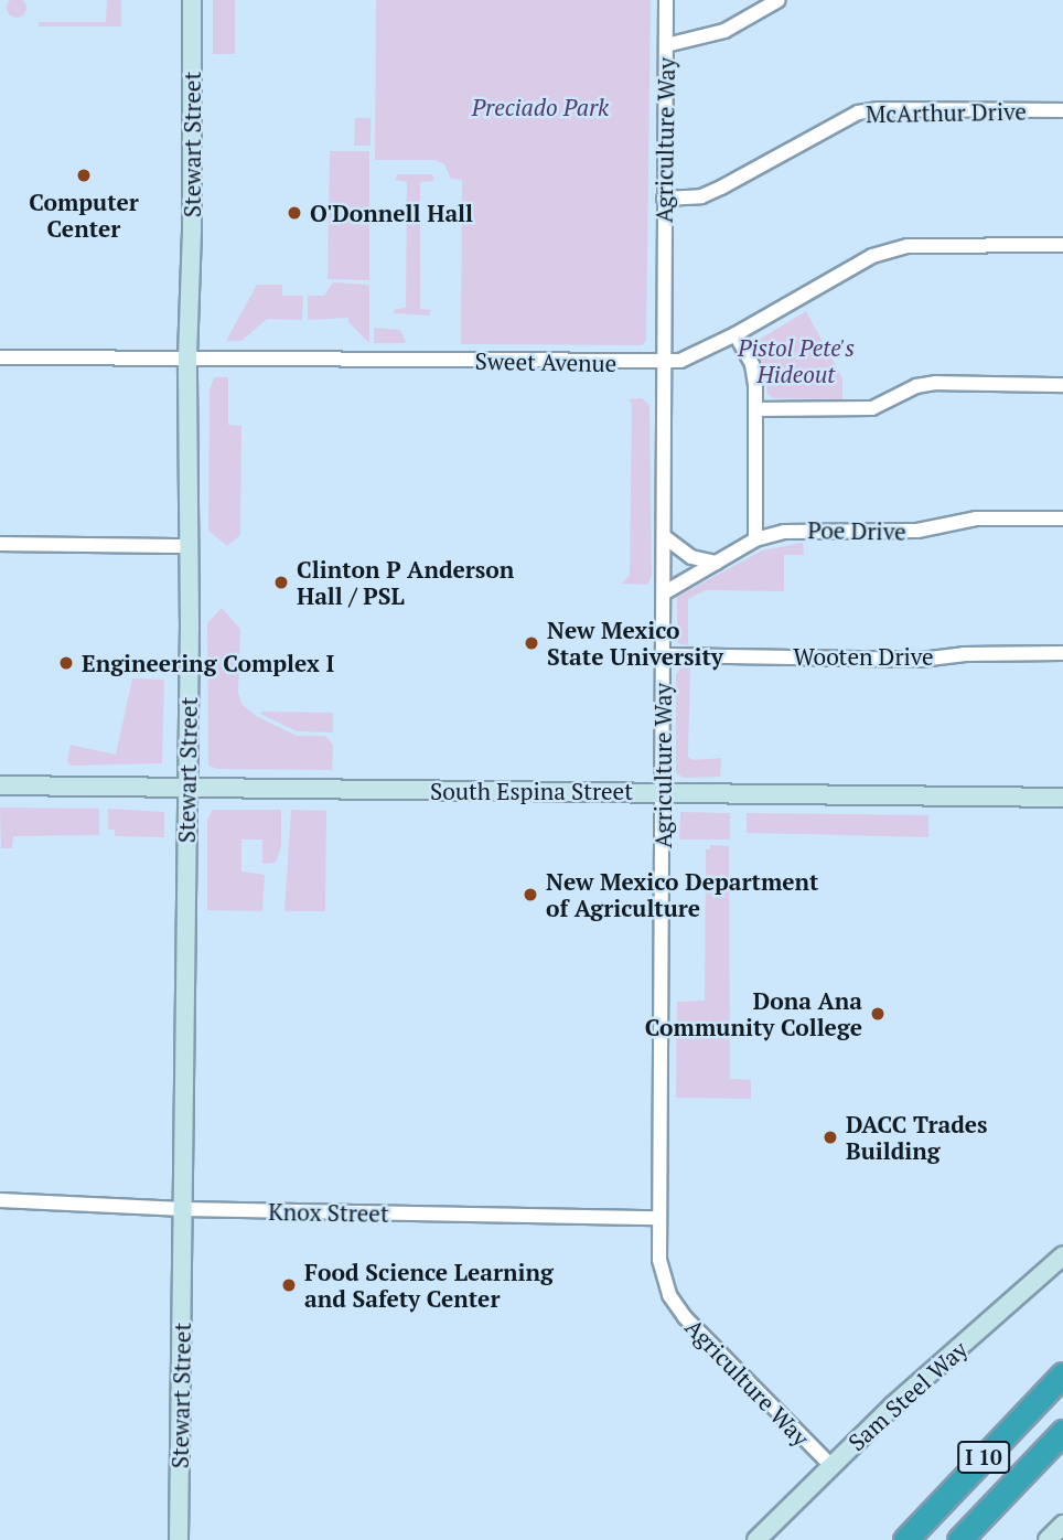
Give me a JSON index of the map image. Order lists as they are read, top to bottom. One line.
{"streets":{"highway":["I 10"],"street":["McArthur Drive","Agriculture Way","Stewart Street","Sweet Avenue","Poe Drive","Wooten Drive","South Espina Street","Knox Street","Sam Steel Way"]},"crossings":[["McArthur Drive","Agriculture Way"],["Agriculture Way","Sweet Avenue"],["Agriculture Way","Poe Drive"],["Agriculture Way","Wooten Drive"],["Agriculture Way","South Espina Street"],["Agriculture Way","Knox Street"],["Agriculture Way","Sam Steel Way"],["Stewart Street","Sweet Avenue"],["Stewart Street","South Espina Street"],["Stewart Street","Knox Street"]],"parks":["Preciado Park","Pistol Pete's Hideout"],"places":["Computer Center","O'Donnell Hall","Clinton P Anderson Hall / PSL","New Mexico State University","Engineering Complex I","New Mexico Department of Agriculture","Dona Ana Community College","DACC Trades Building","Food Science Learning and Safety Center"]}
